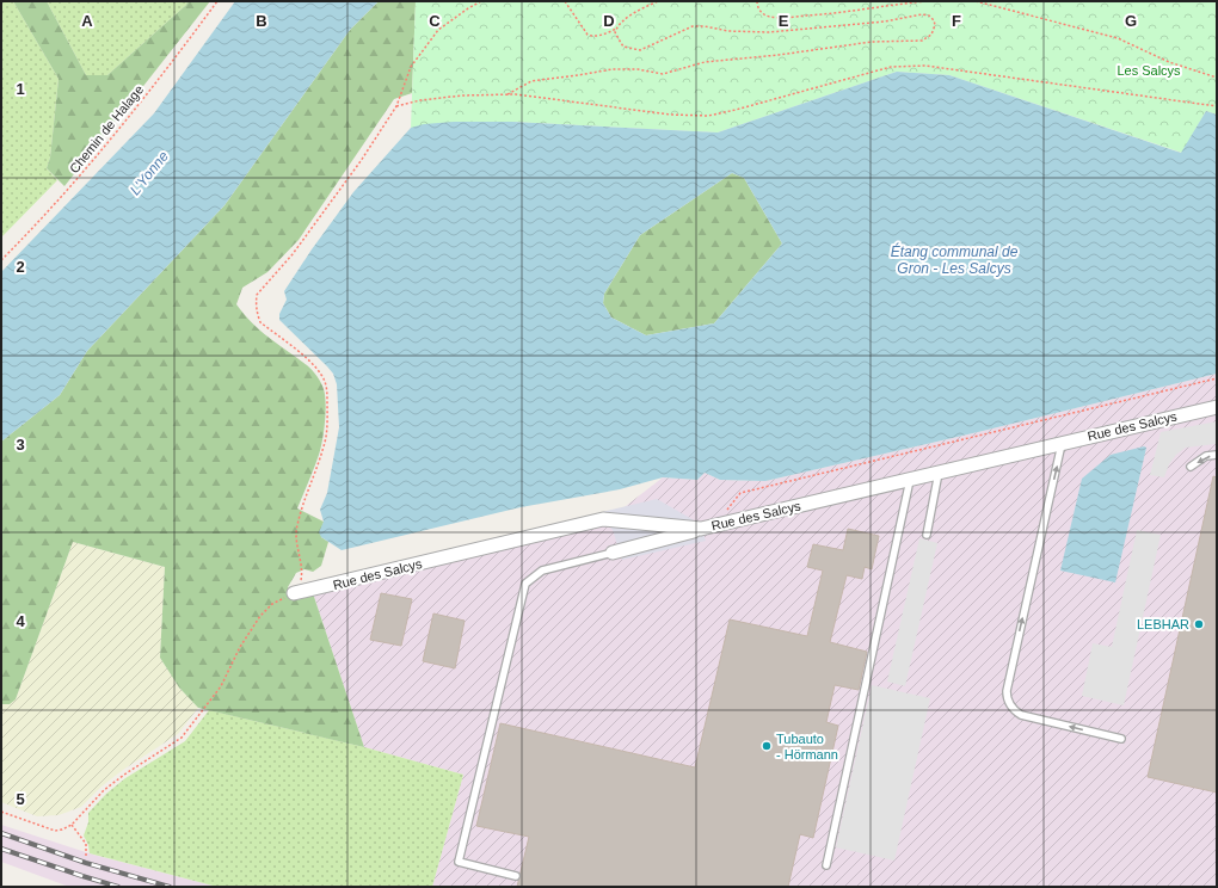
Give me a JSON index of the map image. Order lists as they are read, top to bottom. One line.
{"streets":{"street":["Rue des Salcys"],"path":["Chemin de Halage"]},"water":["L'Yonne","Étang communal de Gron - Les Salcys"],"parks":["Les Salcys"],"places":["LEBHAR","Tubauto - Hörmann"],"grid":{"columns":["A","B","C","D","E","F","G"],"rows":["1","2","3","4","5"]}}
